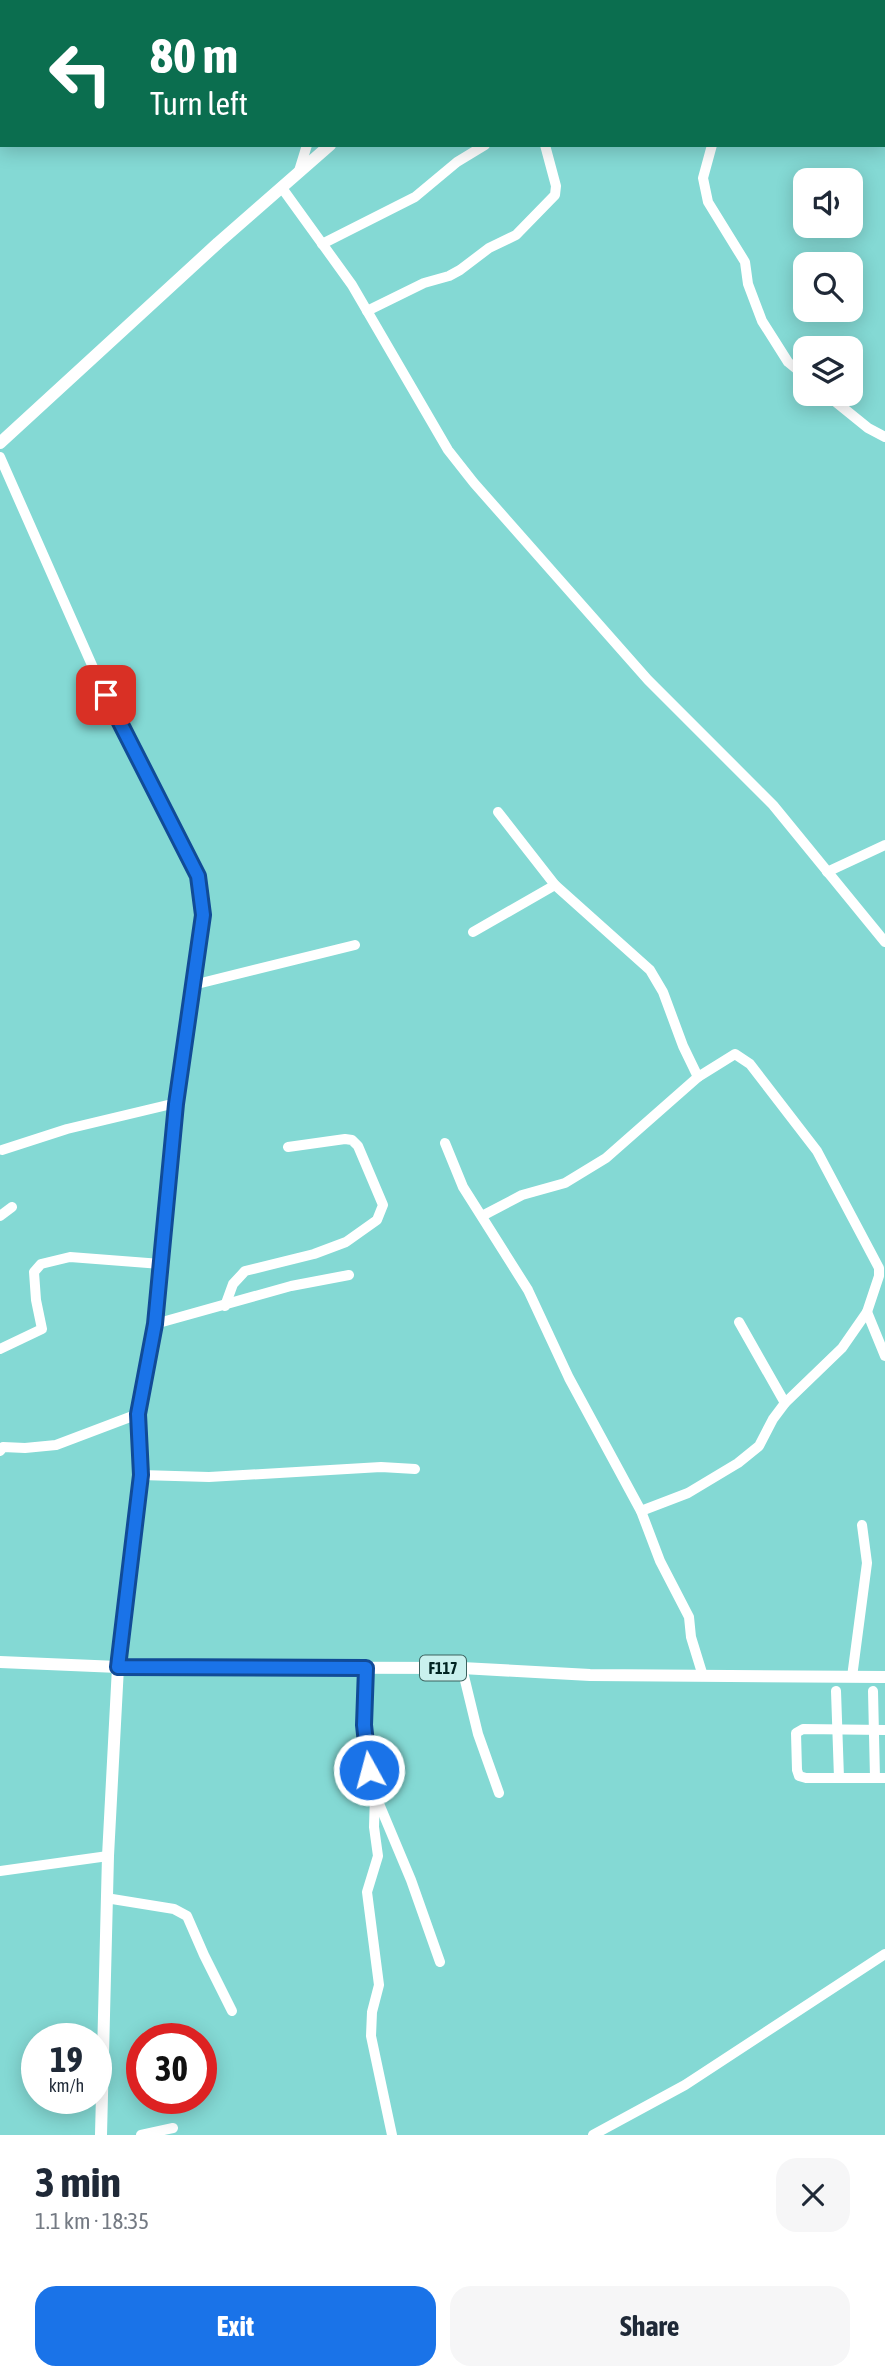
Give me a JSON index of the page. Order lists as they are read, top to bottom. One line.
{"streets":{"main road":["F117"]},"page":{"turn":["80 m","Turn left"],"speed":"19 km/h","limit":"30","heading":["3 min","1.1 km · 18:35"],"buttons":["Exit","Share"]}}
